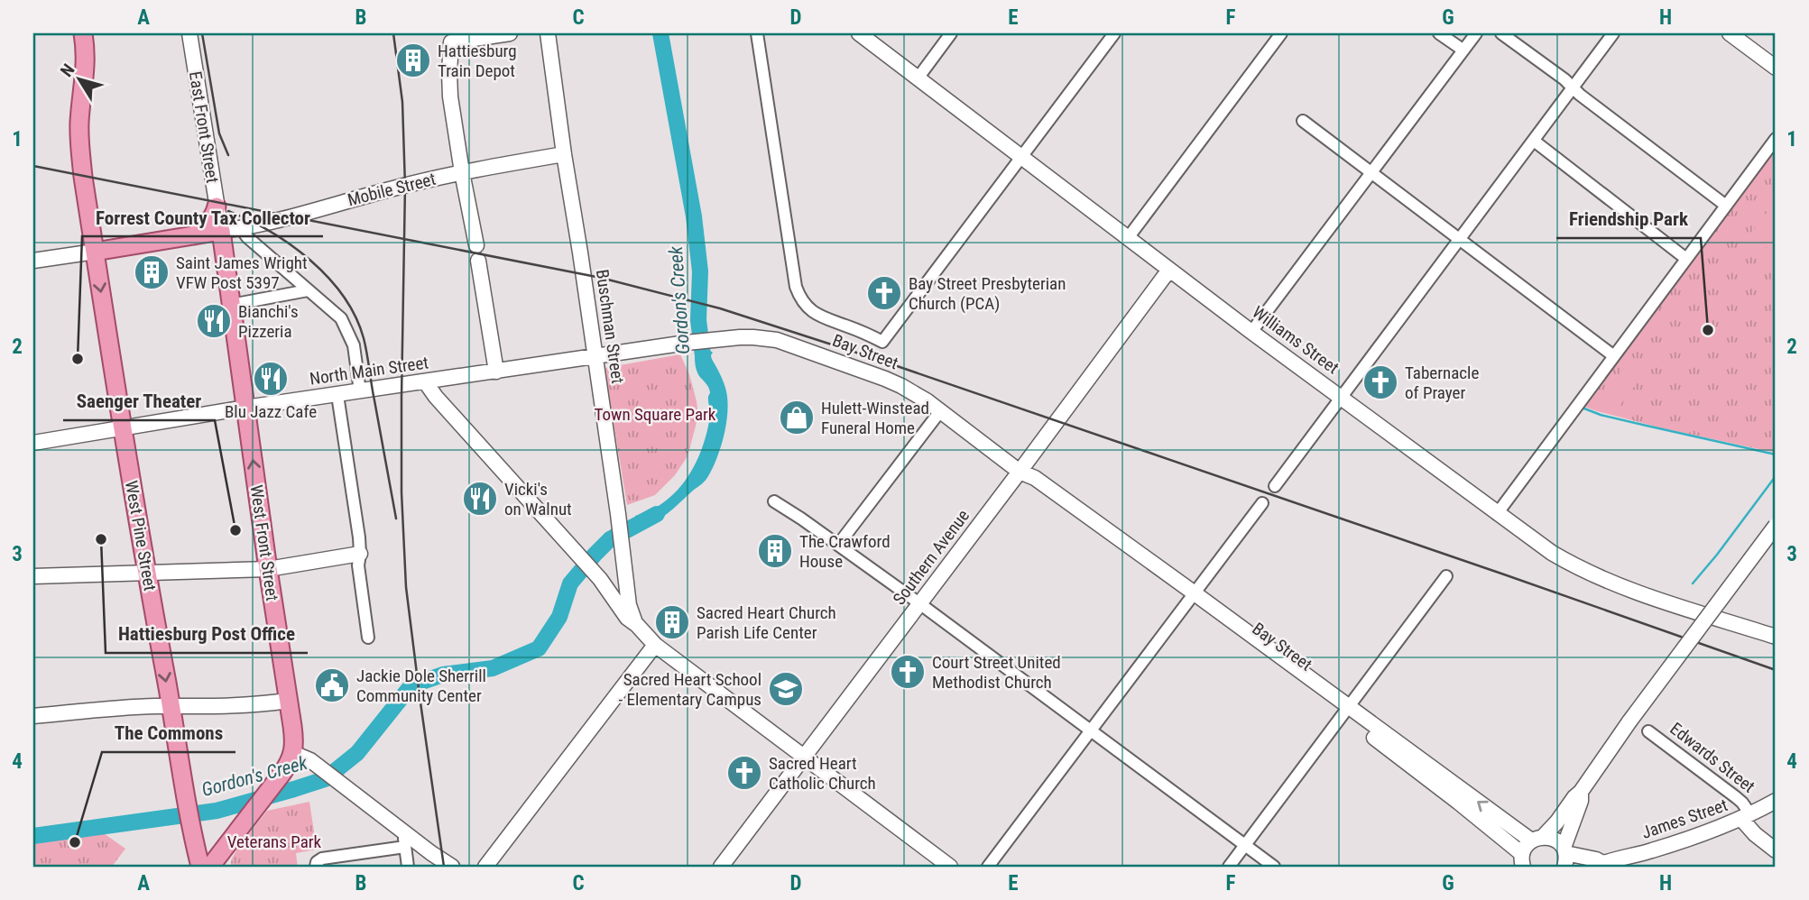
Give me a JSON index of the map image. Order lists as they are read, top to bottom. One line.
{"streets":{"main road":["East Front Street","Mobile Street","West Pine Street","West Front Street"],"street":["Buschman Street","Williams Street","Bay Street","North Main Street","Southern Avenue","Edwards Street","James Street"]},"crossings":[["East Front Street","Mobile Street"],["East Front Street","North Main Street"],["East Front Street","West Front Street"],["Mobile Street","Buschman Street"],["Mobile Street","West Pine Street"],["Buschman Street","North Main Street"],["Williams Street","Southern Avenue"],["Bay Street","North Main Street"],["Bay Street","Southern Avenue"],["Bay Street","James Street"],["North Main Street","West Pine Street"],["North Main Street","West Front Street"],["Edwards Street","James Street"]],"one_way":["West Pine Street","West Front Street"],"water":["Gordon's Creek"],"parks":["Town Square Park","Veterans Park"],"places":{"building":["Hattiesburg Train Depot","Saint James Wright VFW Post 5397","The Crawford House","Sacred Heart Church Parish Life Center"],"church":["Bay Street Presbyterian Church (PCA)","Tabernacle of Prayer","Court Street United Methodist Church","Sacred Heart Catholic Church"],"restaurant":["Bianchi's Pizzeria","Blu Jazz Cafe","Vicki's on Walnut"],"other":["Friendship Park","Forrest County Tax Collector","Saenger Theater","Hattiesburg Post Office","The Commons"],"shop":["Hulett-Winstead Funeral Home"],"public building":["Jackie Dole Sherrill Community Center"],"school or university":["Sacred Heart School - Elementary Campus"]},"north":"top left","grid":{"columns":["A","B","C","D","E","F","G","H"],"rows":["1","2","3","4"]}}
